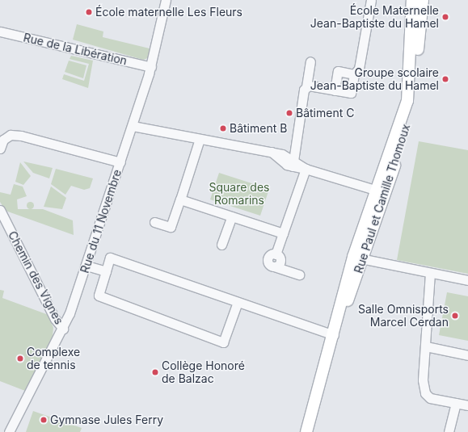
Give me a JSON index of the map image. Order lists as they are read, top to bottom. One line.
{"streets":{"main road":["Rue Paul et Camille Thomoux"],"street":["Rue de la Libération","Rue du 11 Novembre","Chemin des Vignes"]},"crossings":[["Rue de la Libération","Rue du 11 Novembre"],["Rue du 11 Novembre","Chemin des Vignes"]],"parks":["Square des Romarins"],"places":["École maternelle Les Fleurs","École Maternelle Jean-Baptiste du Hamel","Groupe scolaire Jean-Baptiste du Hamel","Bâtiment C","Bâtiment B","Salle Omnisports Marcel Cerdan","Complexe de tennis","Collège Honoré de Balzac","Gymnase Jules Ferry"]}
